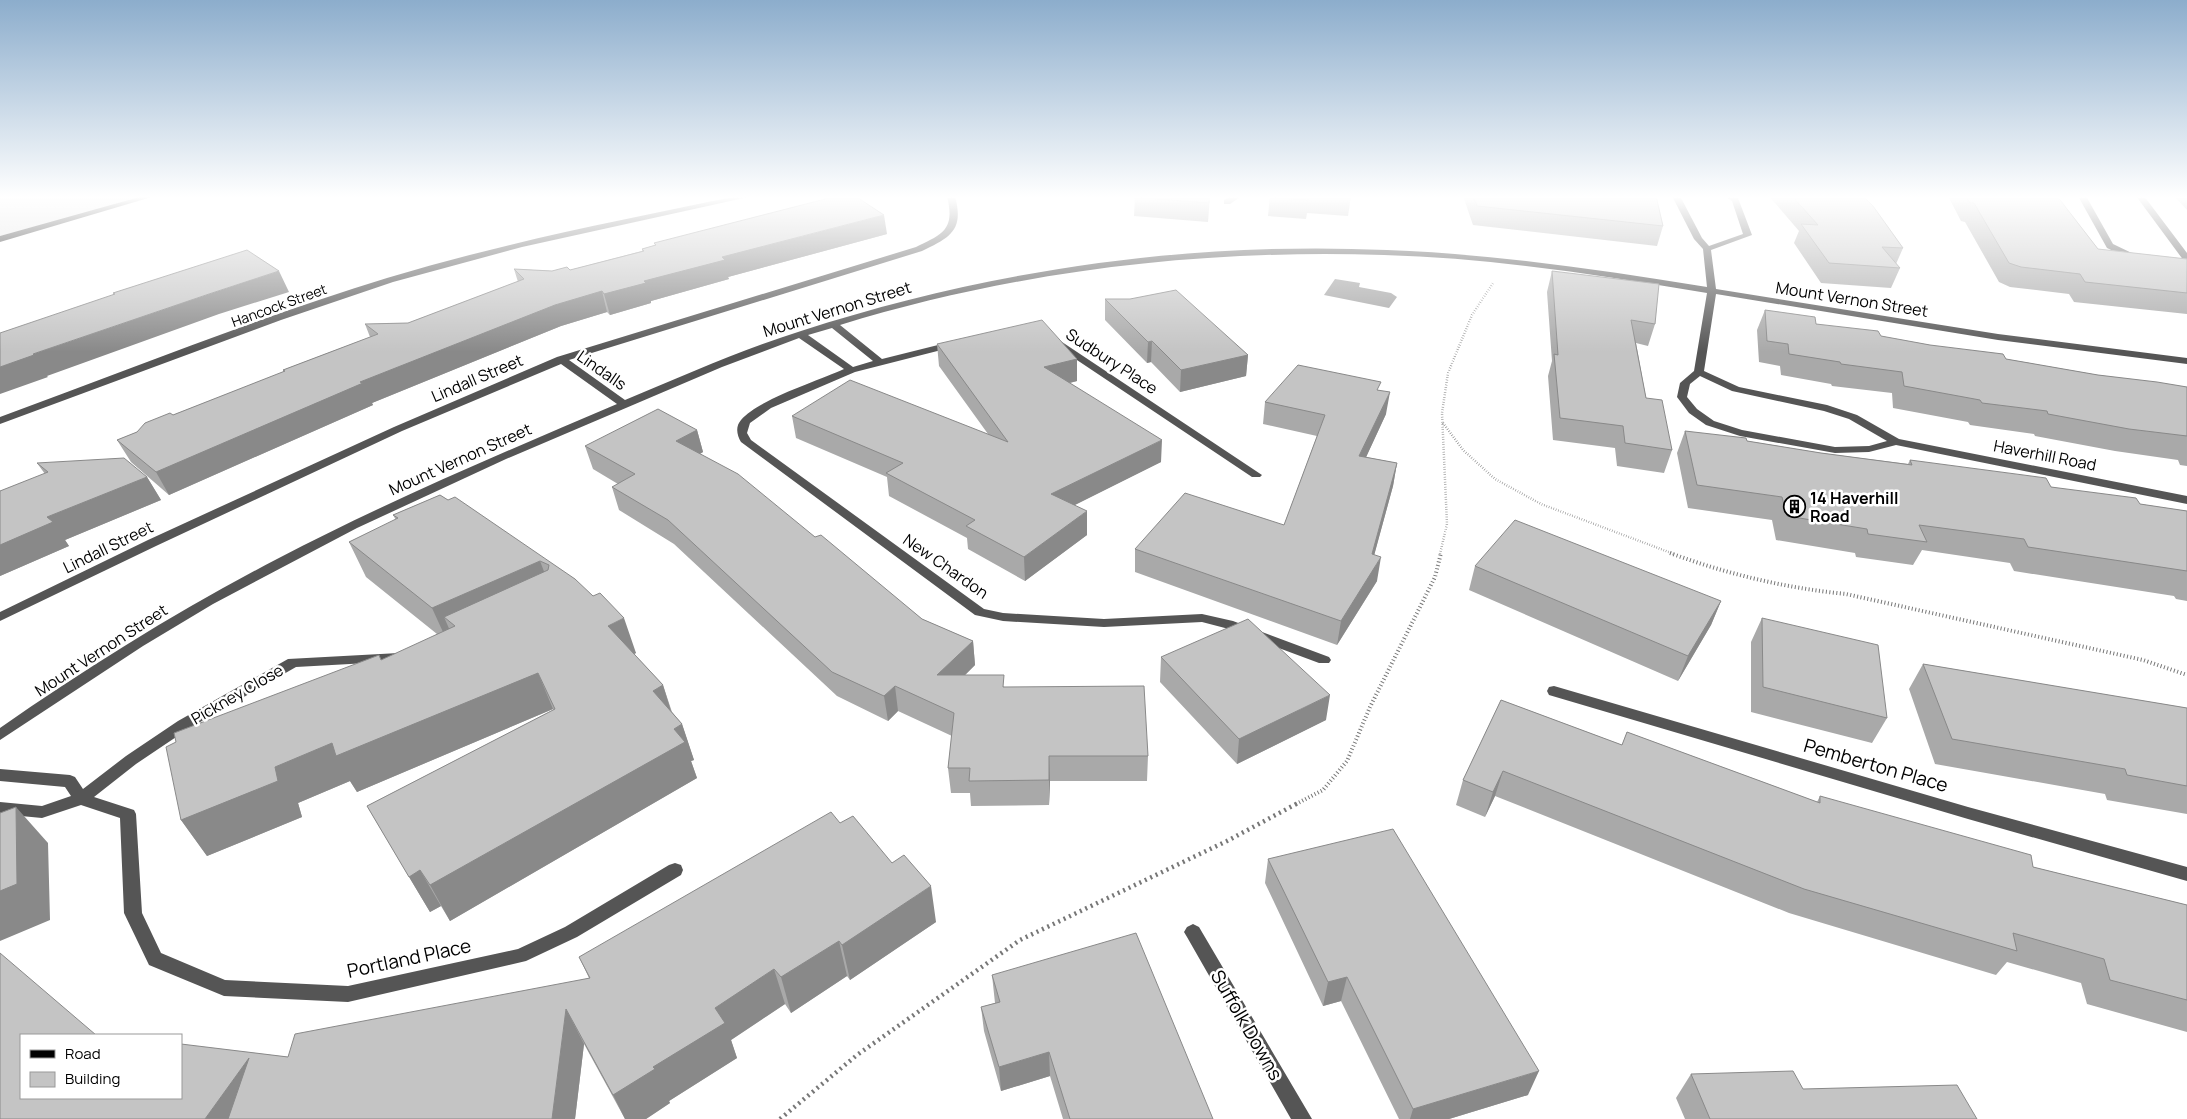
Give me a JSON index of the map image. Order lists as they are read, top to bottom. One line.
{"streets":{"street":["Mount Vernon Street","Hancock Street","Sudbury Place","Lindalls","Lindall Street","Haverhill Road","New Chardon","Pickney Close","Pemberton Place","Portland Place","Suffolk Downs"]},"crossings":[["Mount Vernon Street","Lindalls"],["Mount Vernon Street","Haverhill Road"],["Lindalls","Lindall Street"],["Pickney Close","Portland Place"]],"places":{"building":["14 Haverhill Road"]},"legend":["Road","Building"]}
